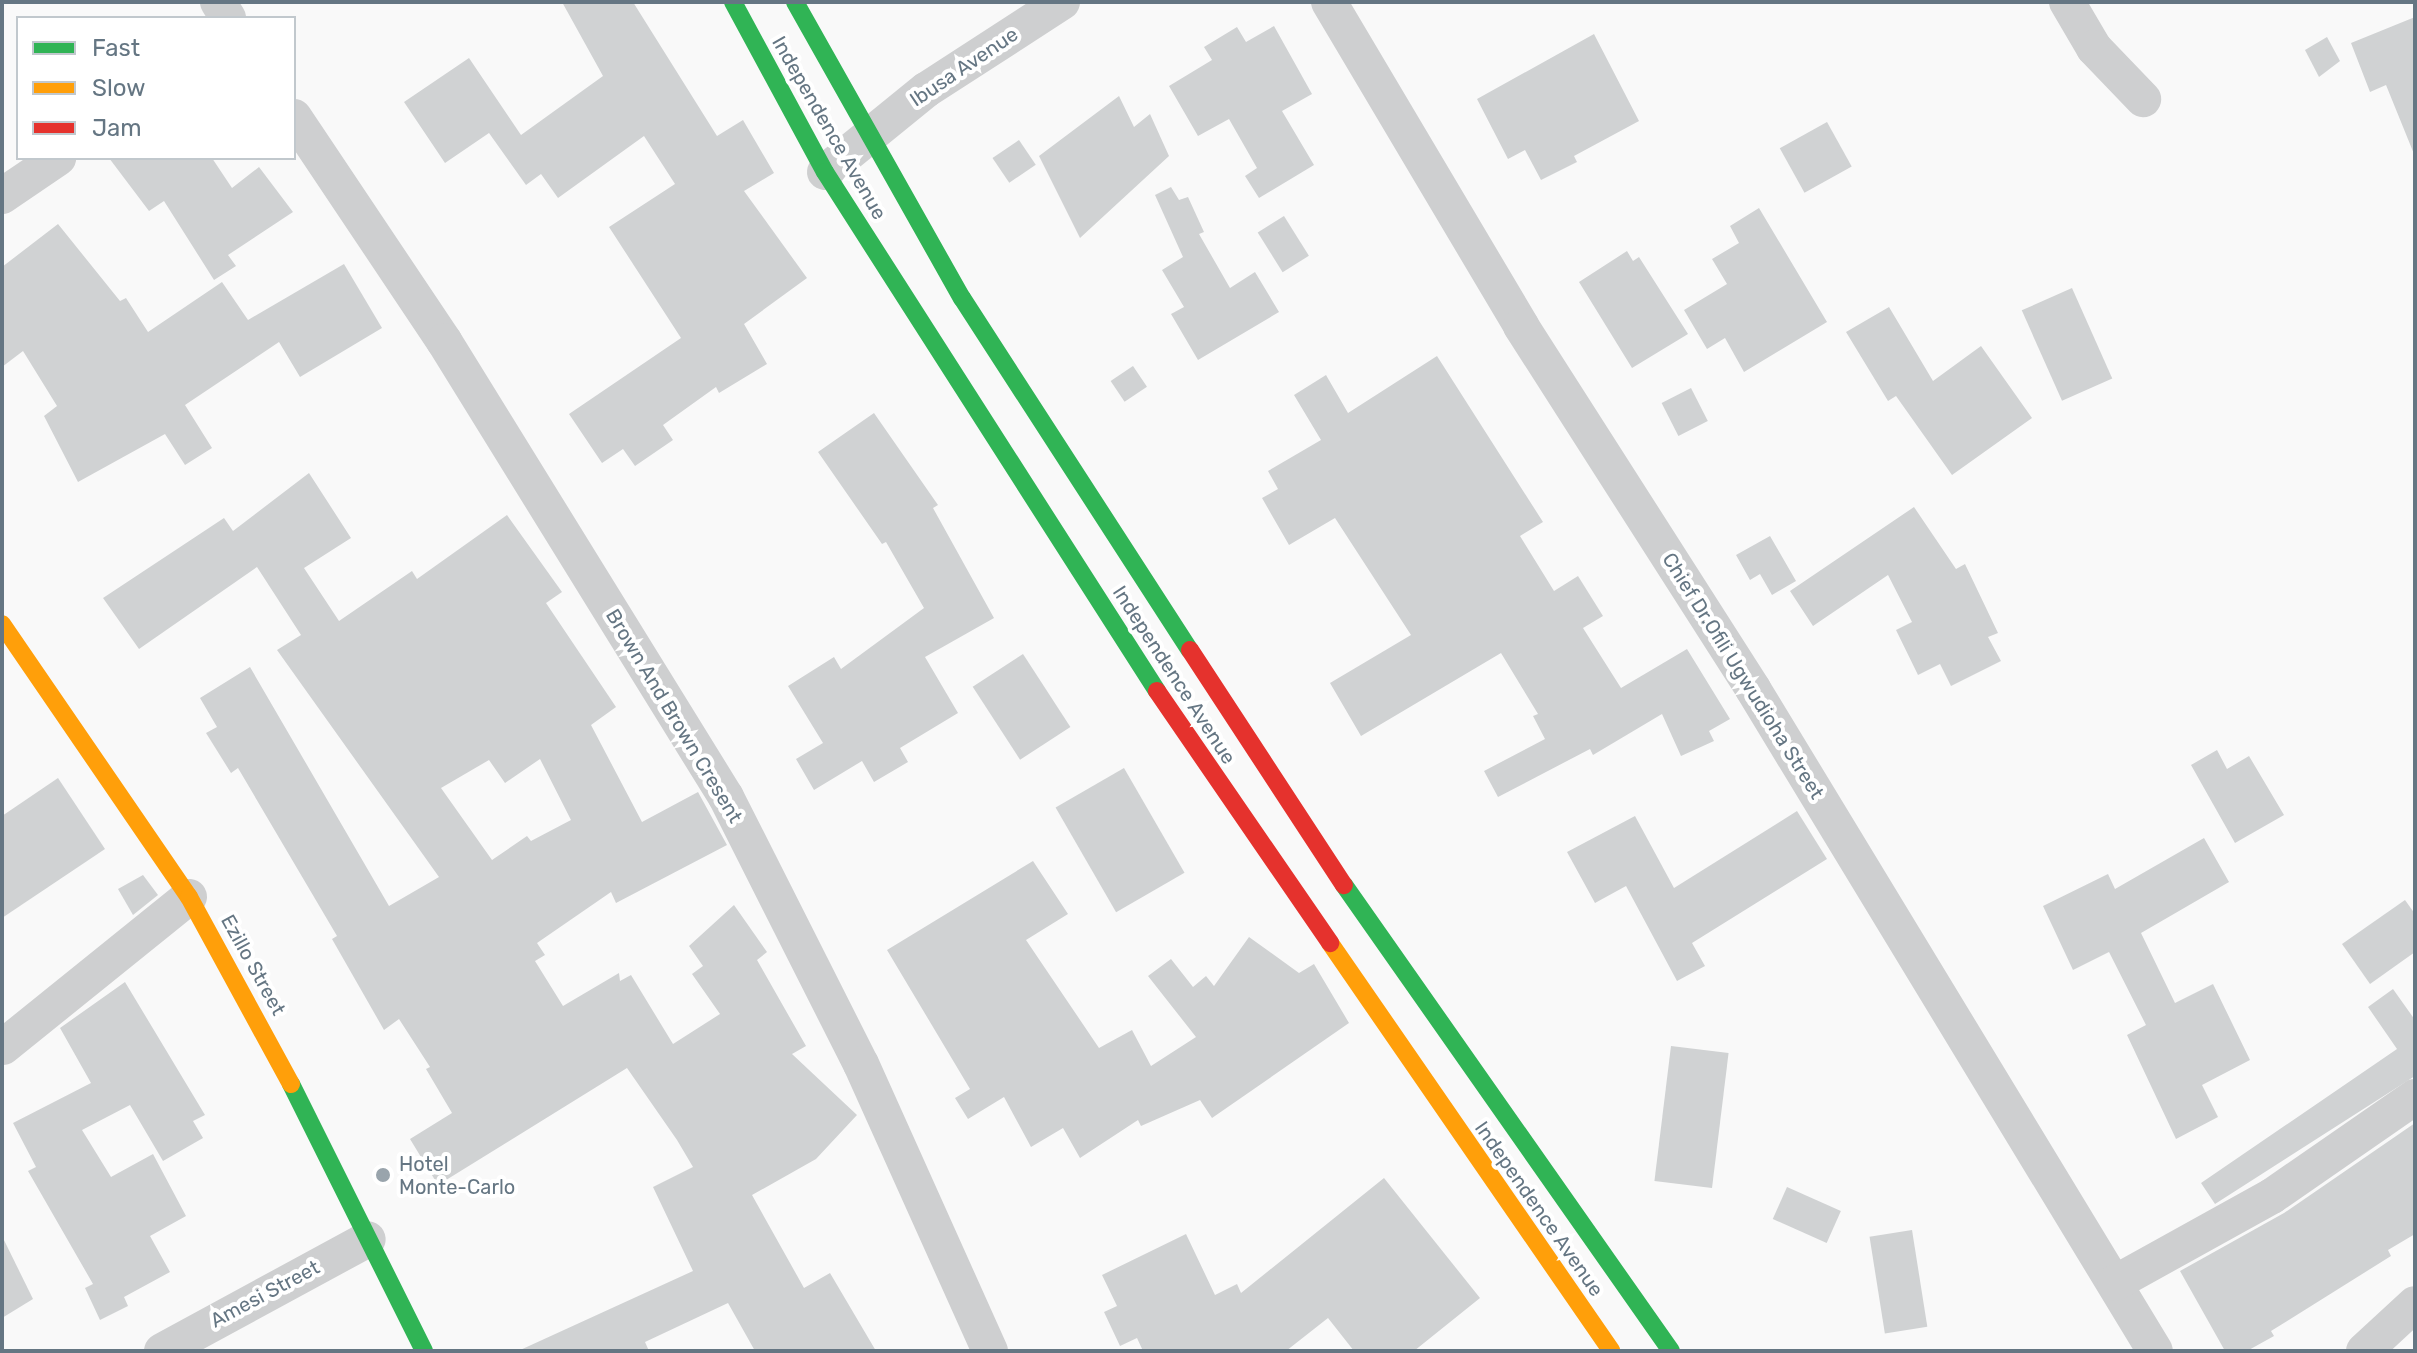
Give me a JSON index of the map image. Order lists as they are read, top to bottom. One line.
{"streets":{"main road":["Independence Avenue","Ezillo Street"],"street":["Ibusa Avenue","Chief Dr.Ofili Ugwudioha Street","Brown And Brown Cresent","Amesi Street"]},"crossings":[["Ibusa Avenue","Independence Avenue"],["Ezillo Street","Amesi Street"]],"places":["Hotel Monte-Carlo"],"legend":["Fast","Slow","Jam"]}
